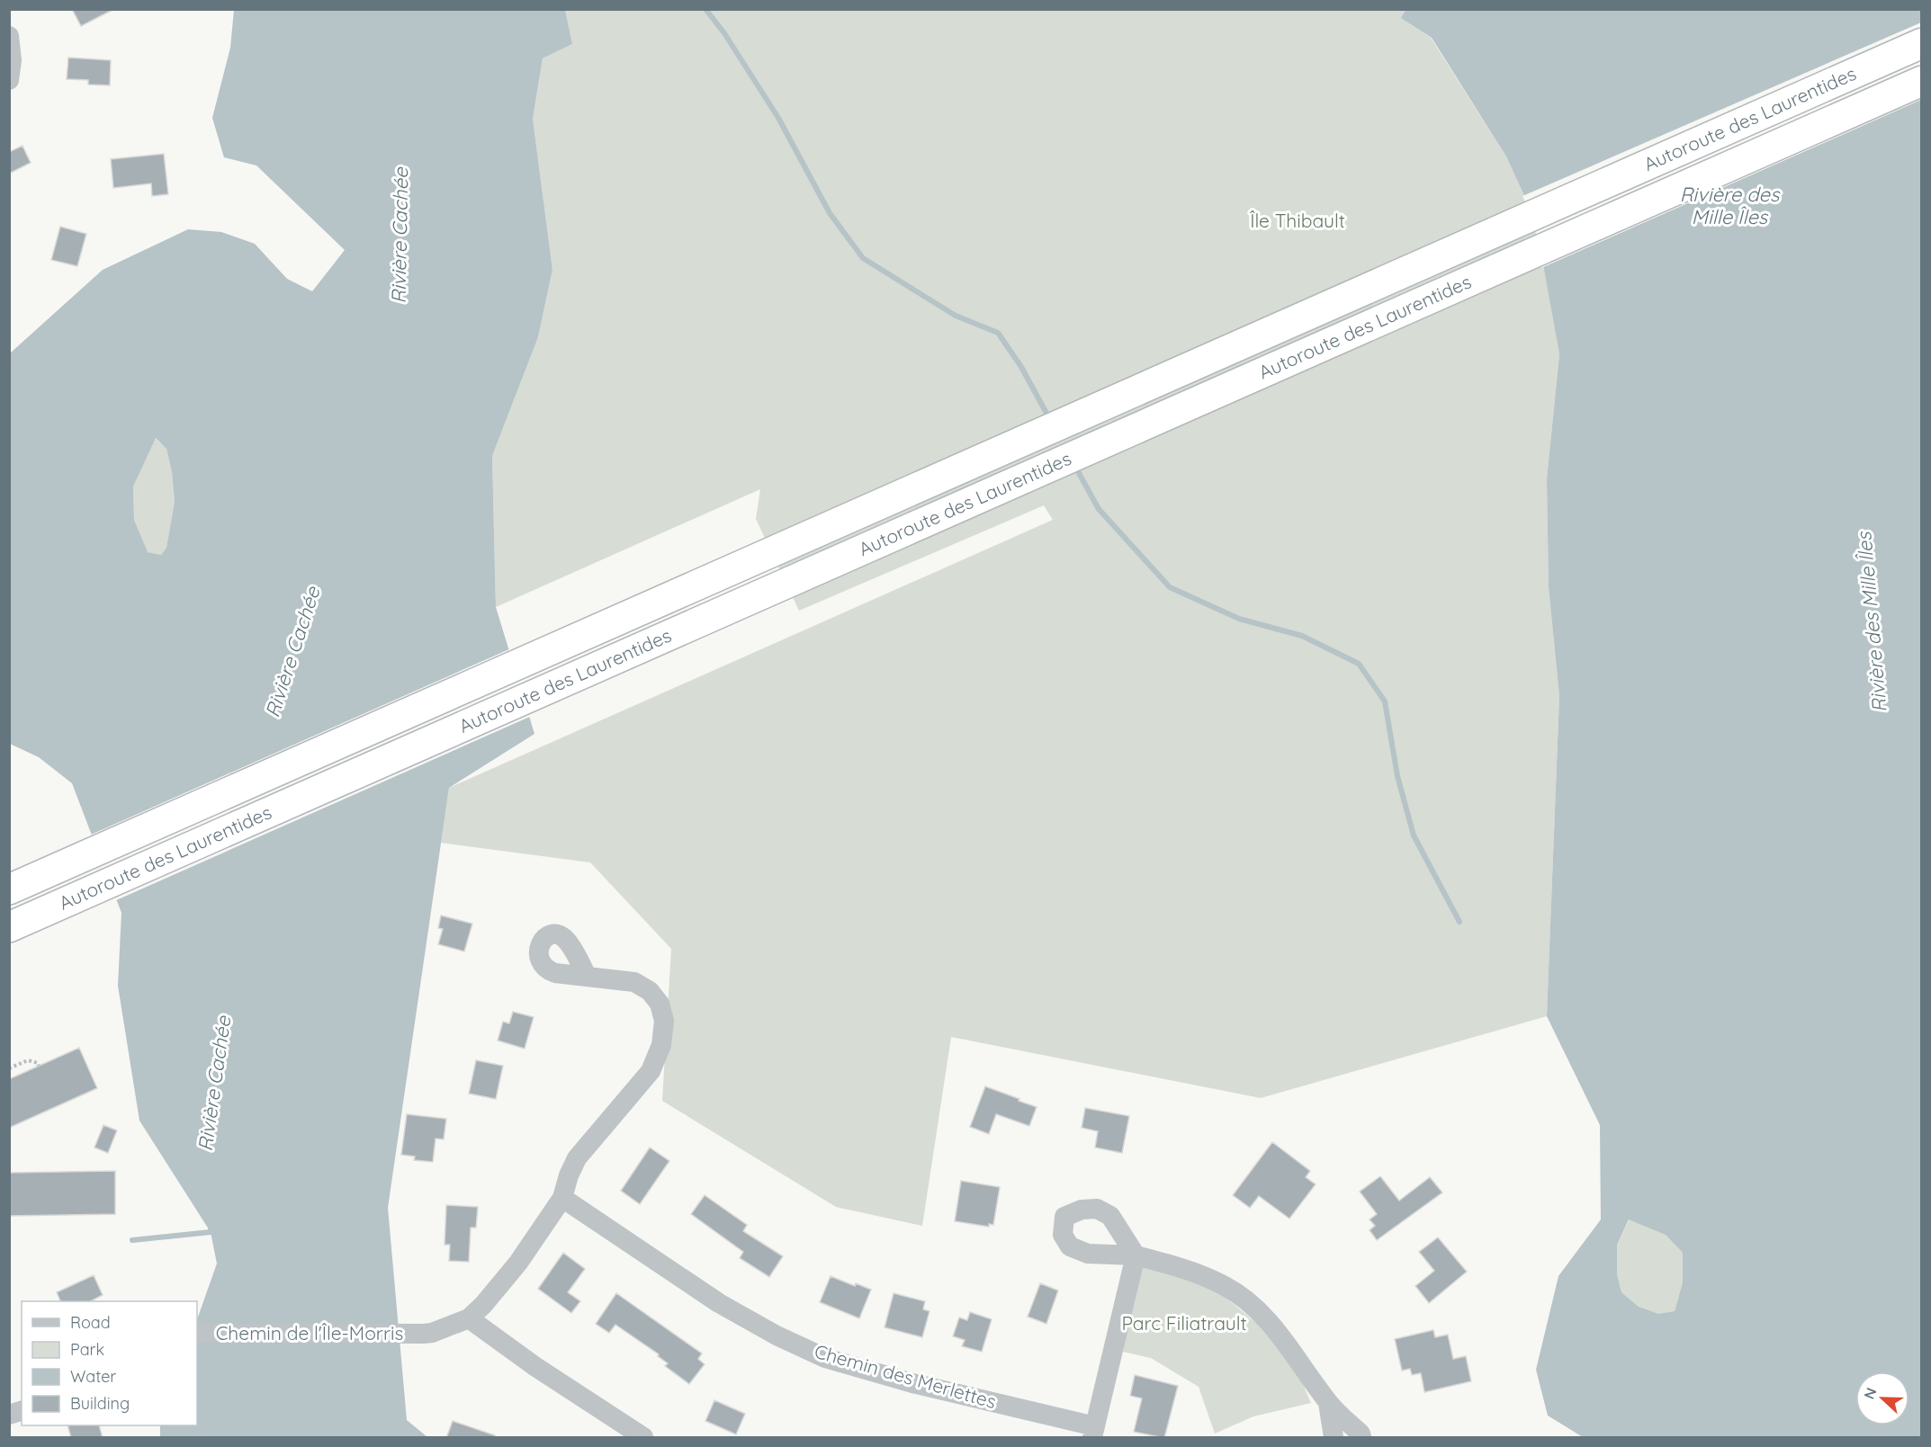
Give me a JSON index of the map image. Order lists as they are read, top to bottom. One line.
{"streets":{"highway":["Autoroute des Laurentides"],"street":["Chemin de l'Île-Morris","Chemin des Merlettes"]},"water":["Rivière des Mille Îles","Rivière Cachée"],"parks":["Île Thibault","Parc Filiatrault"],"legend":["Road","Park","Water","Building"],"north":"left"}
